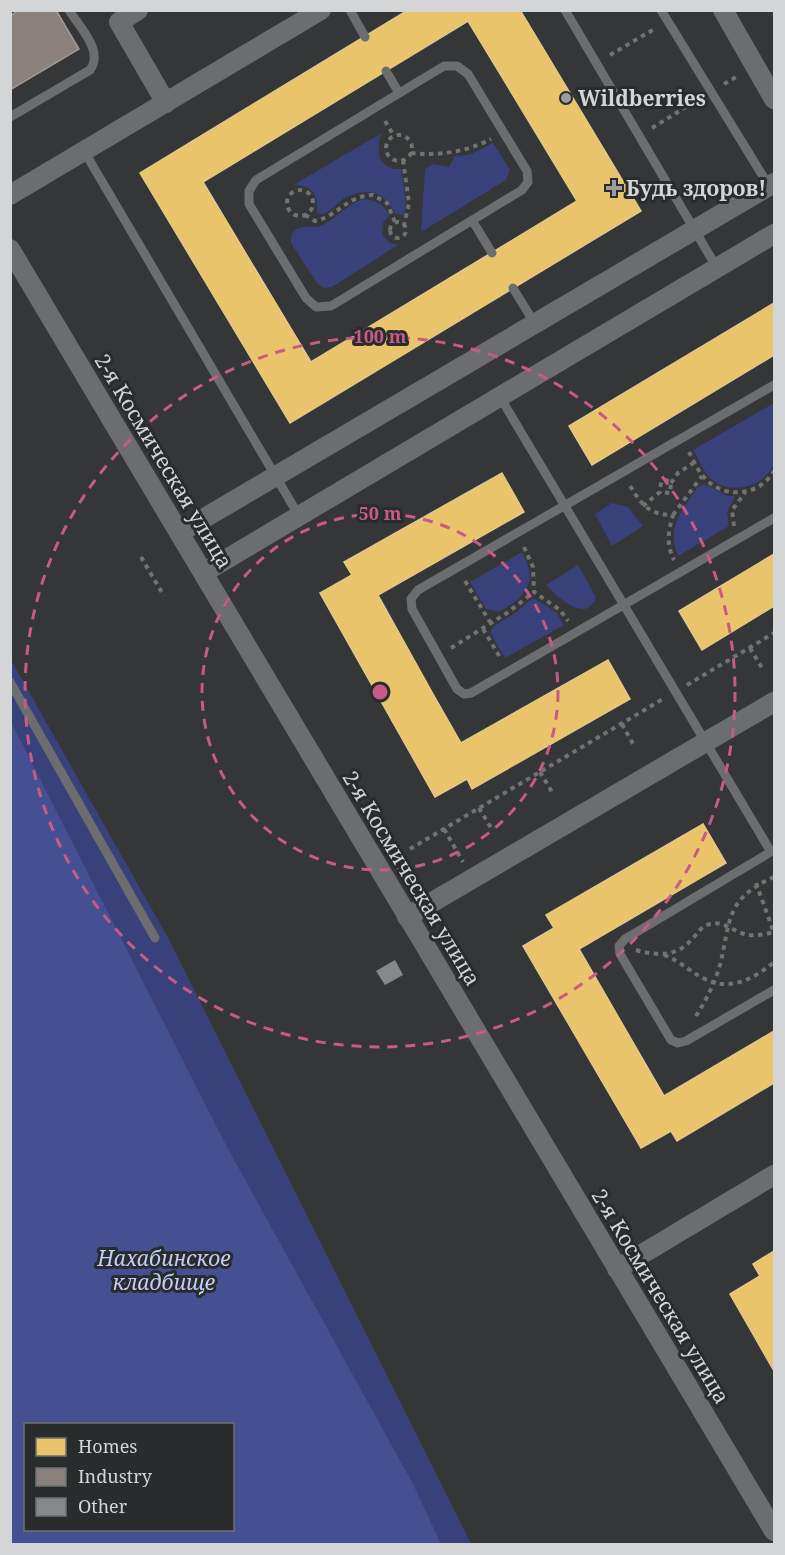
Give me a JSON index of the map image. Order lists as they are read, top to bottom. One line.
{"streets":{"street":["2-я Космическая улица"]},"parks":["Нахабинское кладбище"],"places":{"other":["Wildberries"],"health":["Будь здоров!"]},"legend":["Homes","Industry","Other"],"rings":["100 m","50 m"]}
